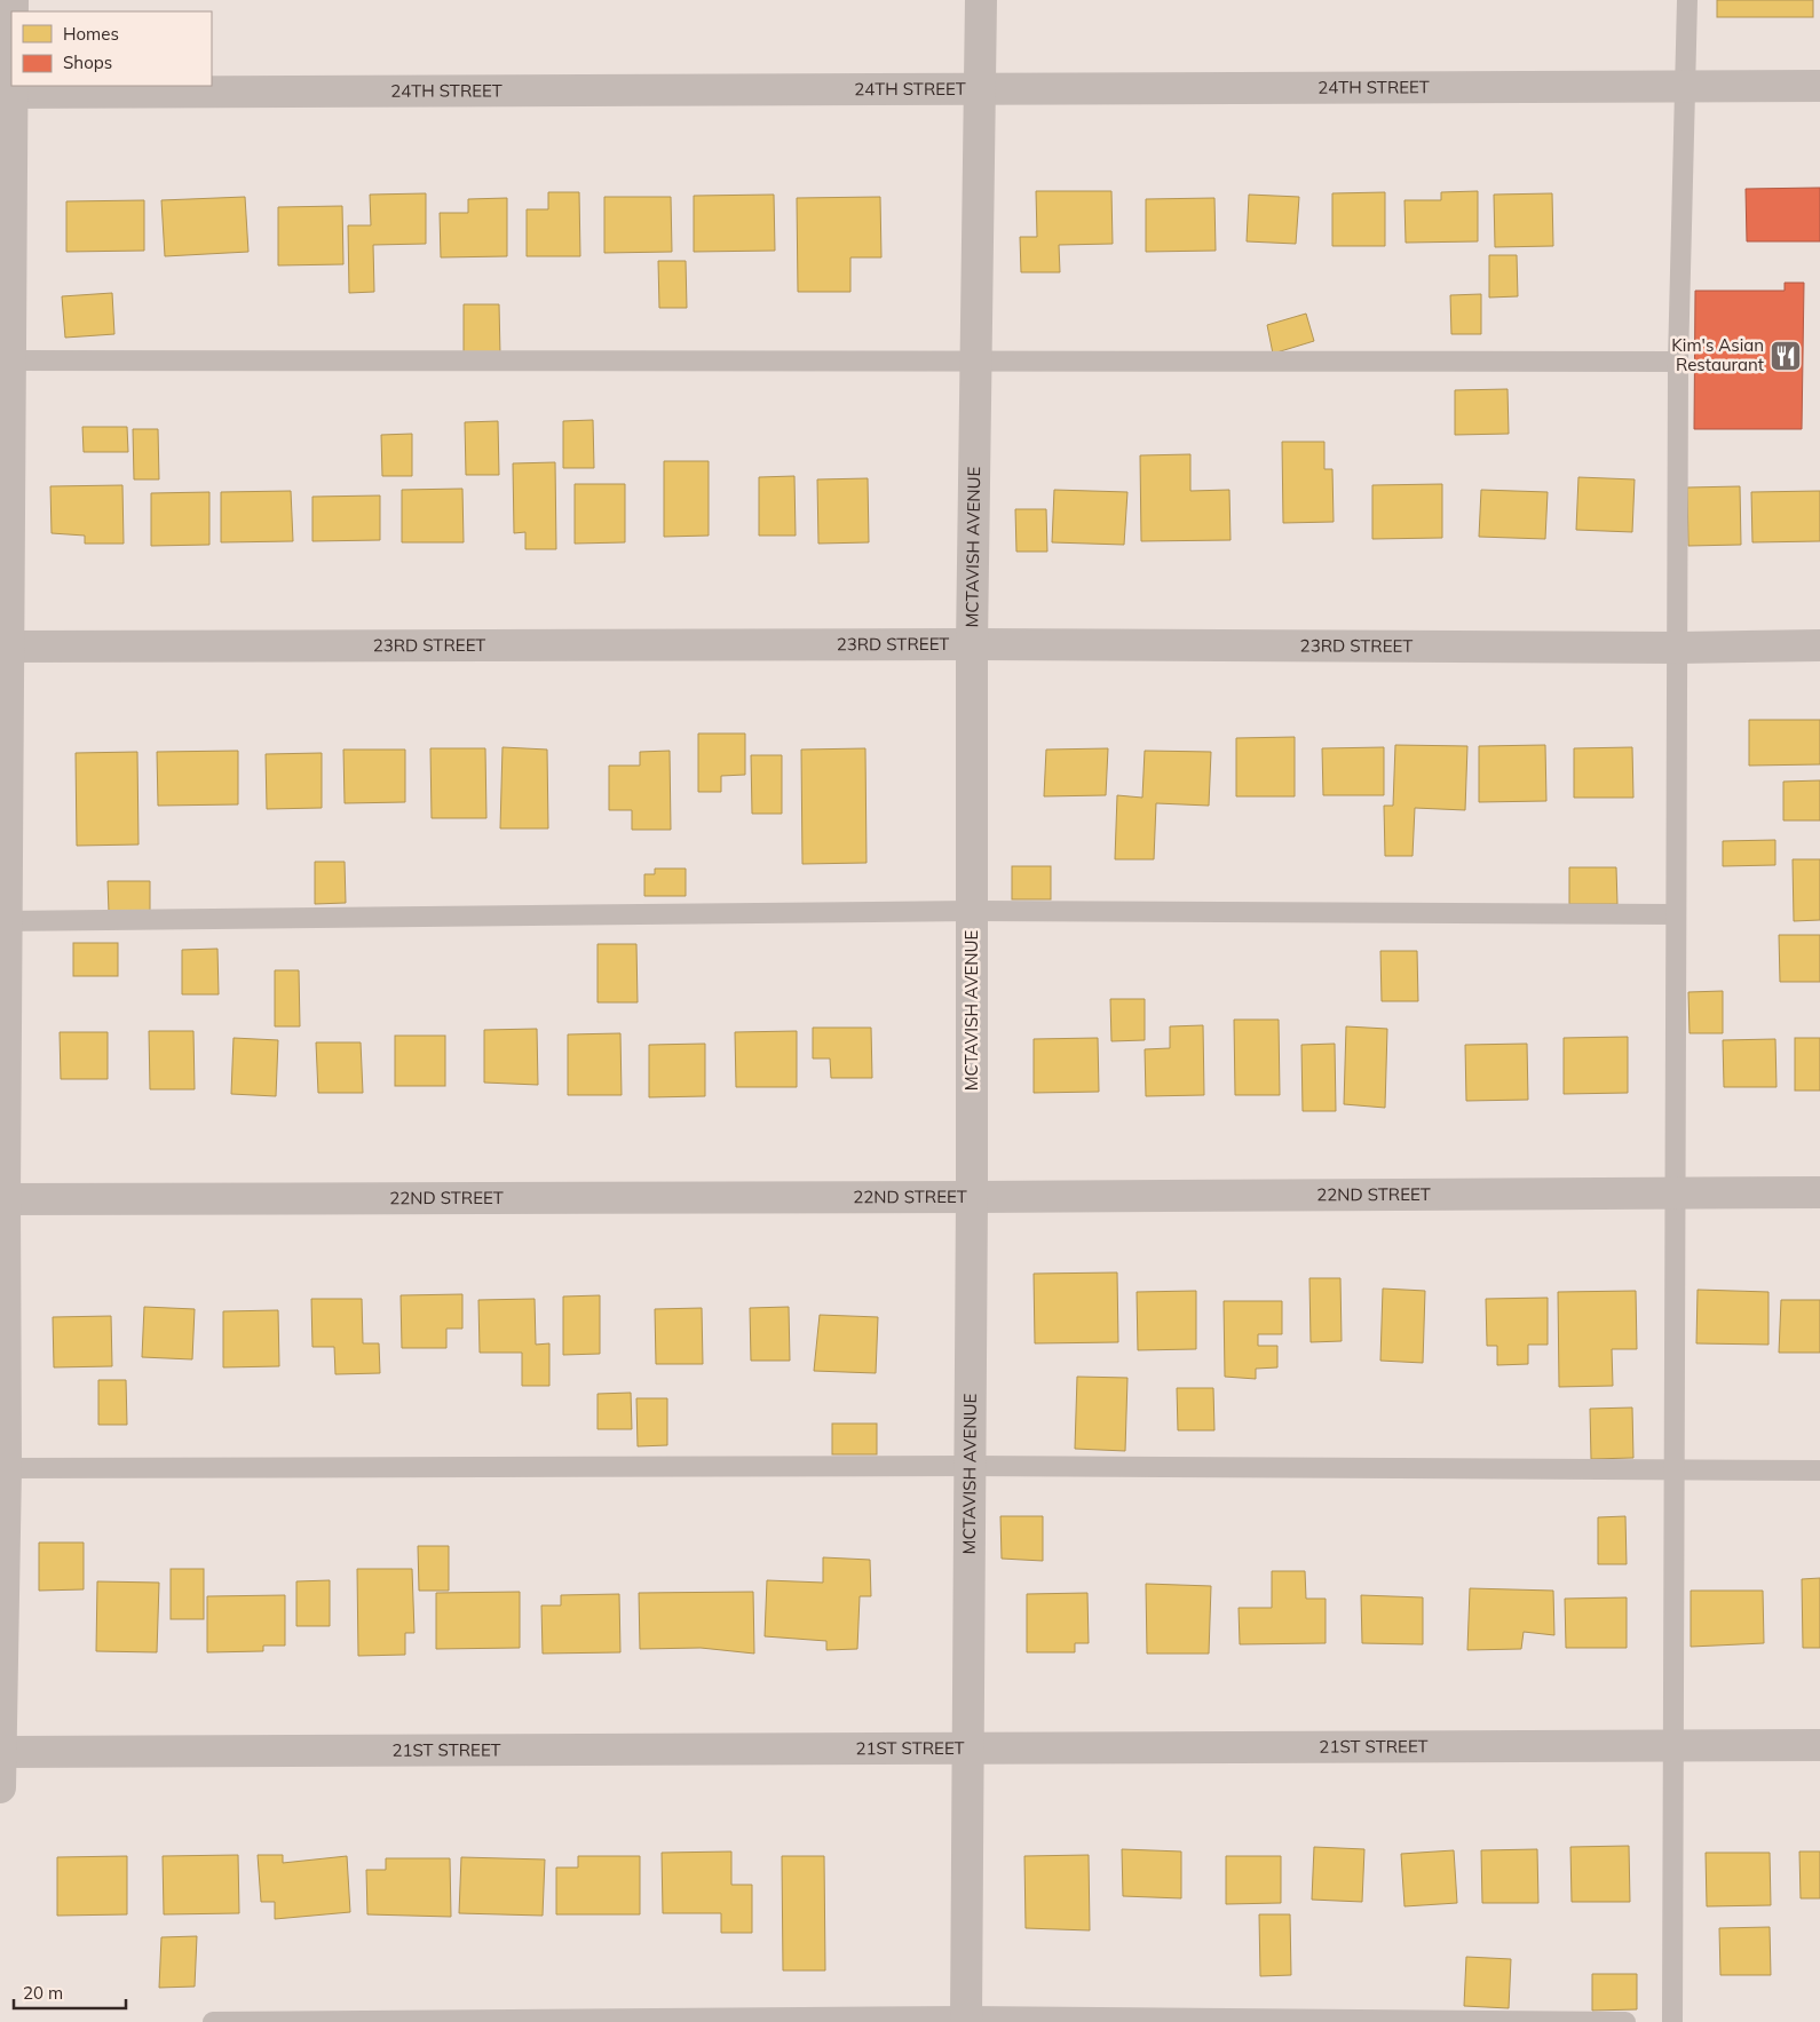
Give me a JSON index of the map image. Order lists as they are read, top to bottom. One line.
{"streets":{"street":["24TH STREET","MCTAVISH AVENUE","23RD STREET","22ND STREET","21ST STREET"]},"crossings":[["24TH STREET","MCTAVISH AVENUE"],["MCTAVISH AVENUE","23RD STREET"],["MCTAVISH AVENUE","22ND STREET"],["MCTAVISH AVENUE","21ST STREET"]],"places":{"restaurant":["Kim's Asian Restaurant"]},"legend":["Homes","Shops"],"scale_bar":"20 m"}
